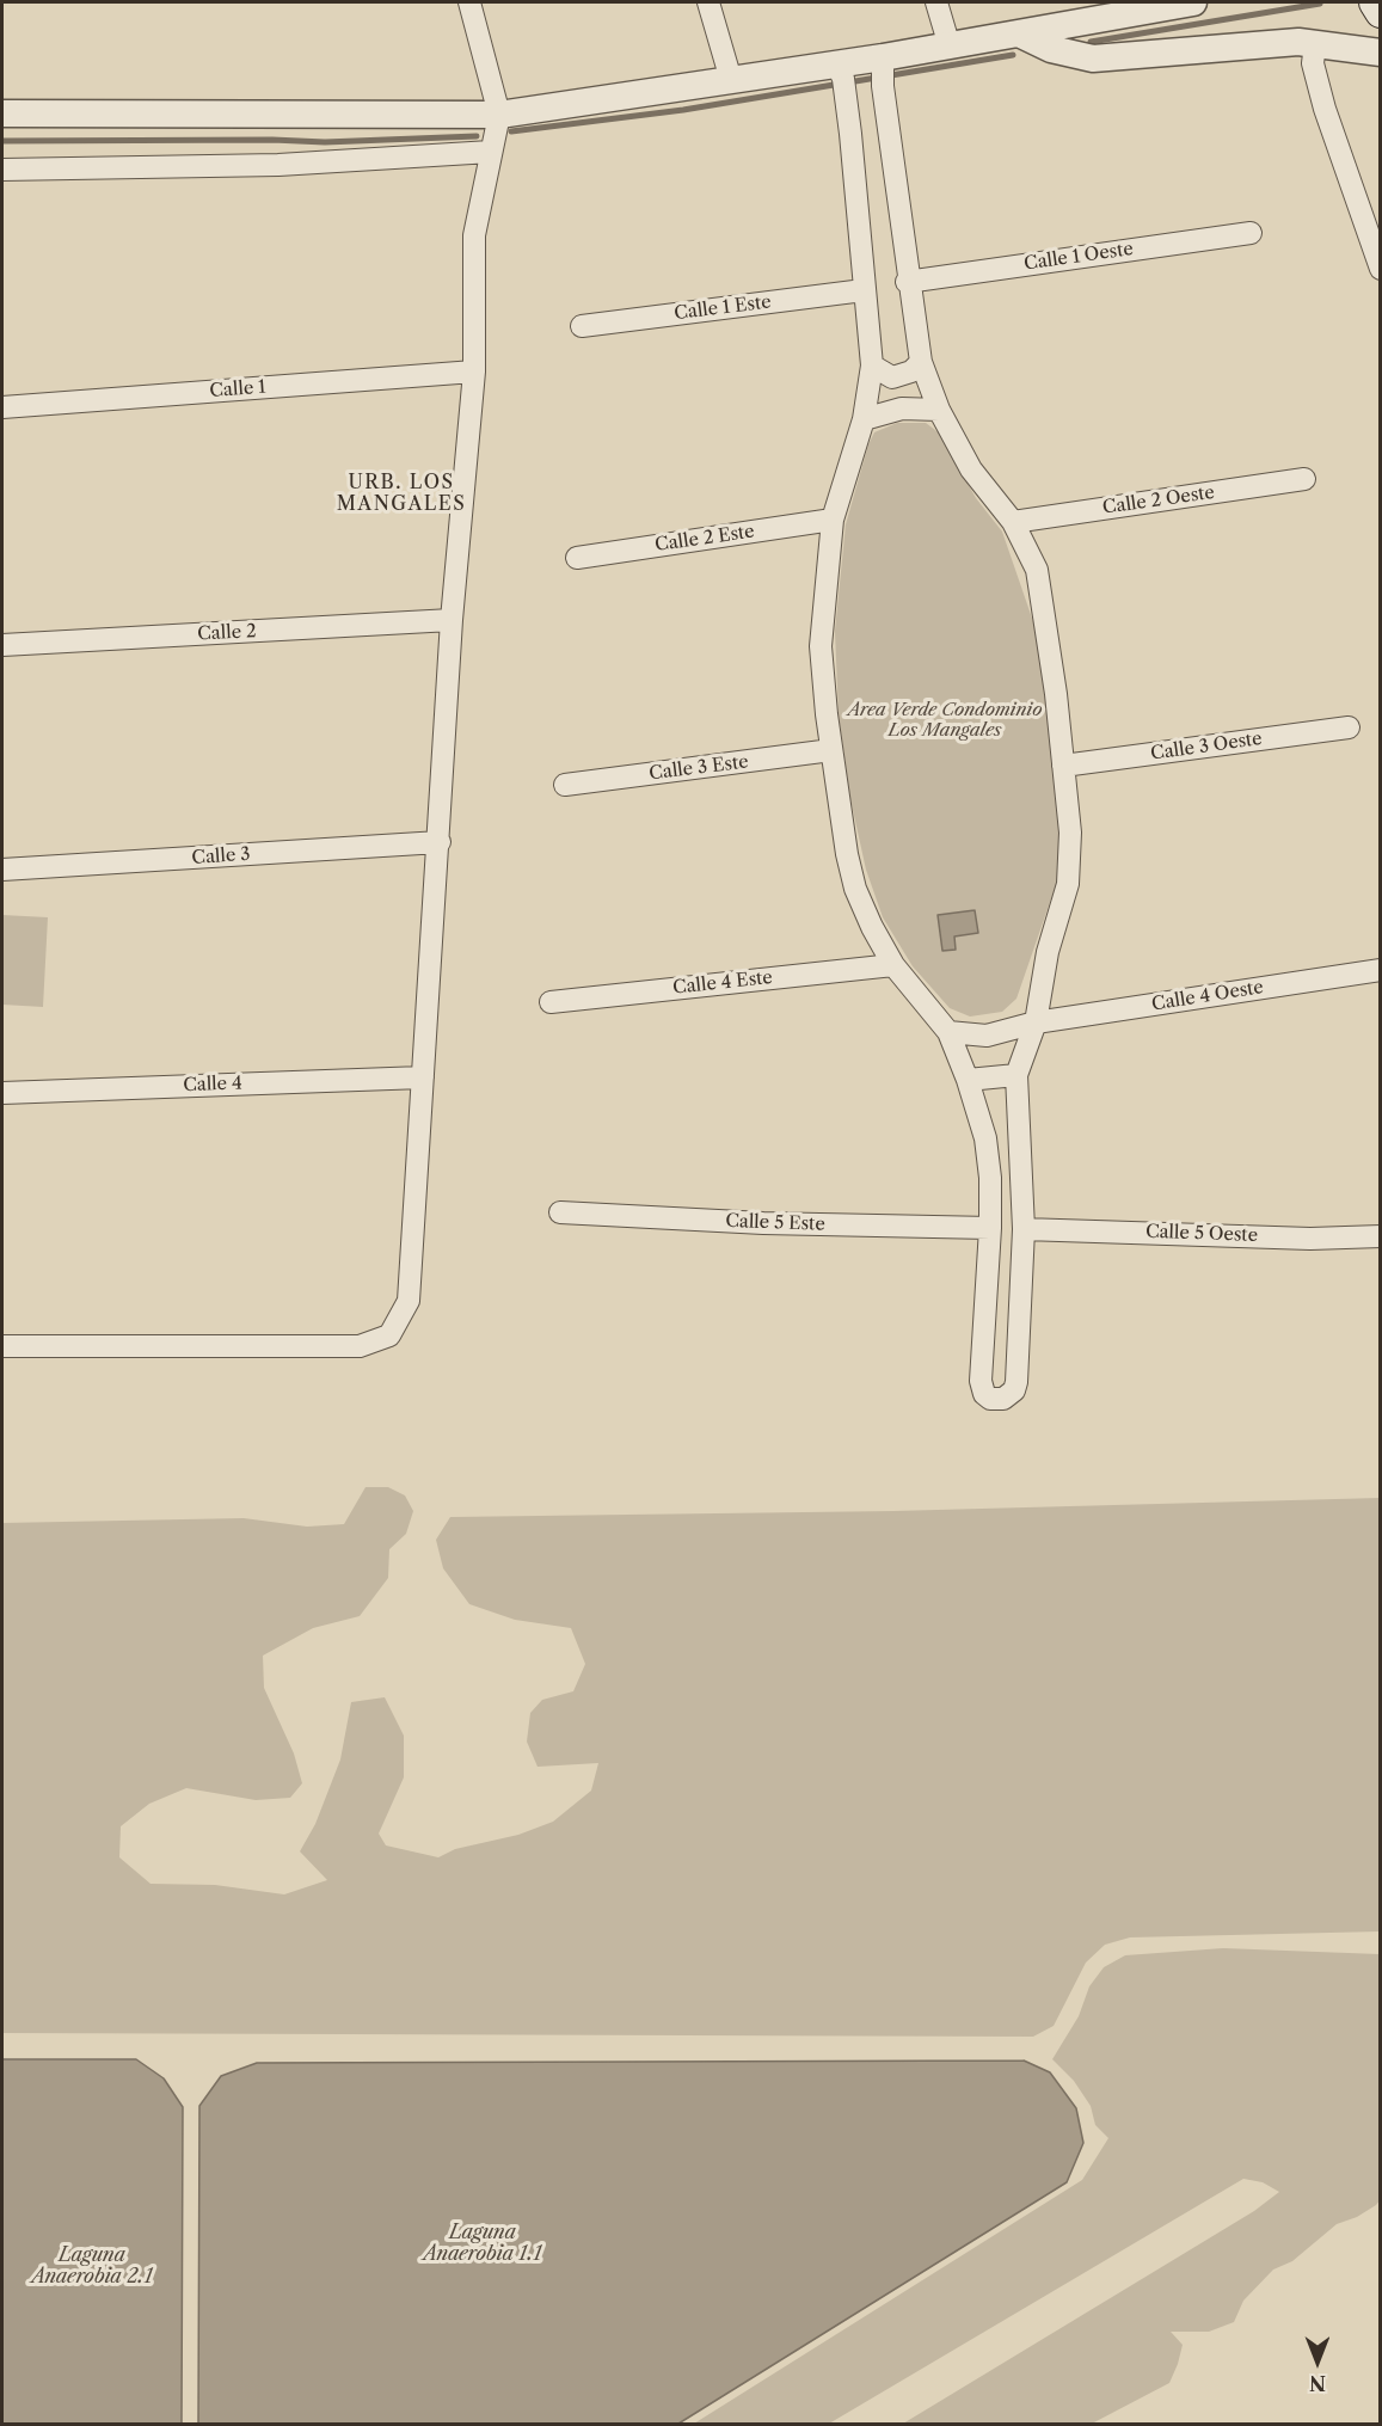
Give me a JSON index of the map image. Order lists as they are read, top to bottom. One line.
{"streets":{"street":["Calle 1 Oeste","Calle 1 Este","Calle 1","Calle 2 Oeste","Calle 2 Este","Calle 2","Calle 3 Oeste","Calle 3 Este","Calle 3","Calle 4 Este","Calle 4 Oeste","Calle 4","Calle 5 Este","Calle 5 Oeste"]},"districts":["URB. LOS MANGALES"],"water":["Laguna Anaerobia 1.1","Laguna Anaerobia 2.1"],"parks":["Area Verde Condominio Los Mangales"],"north":"bottom"}
